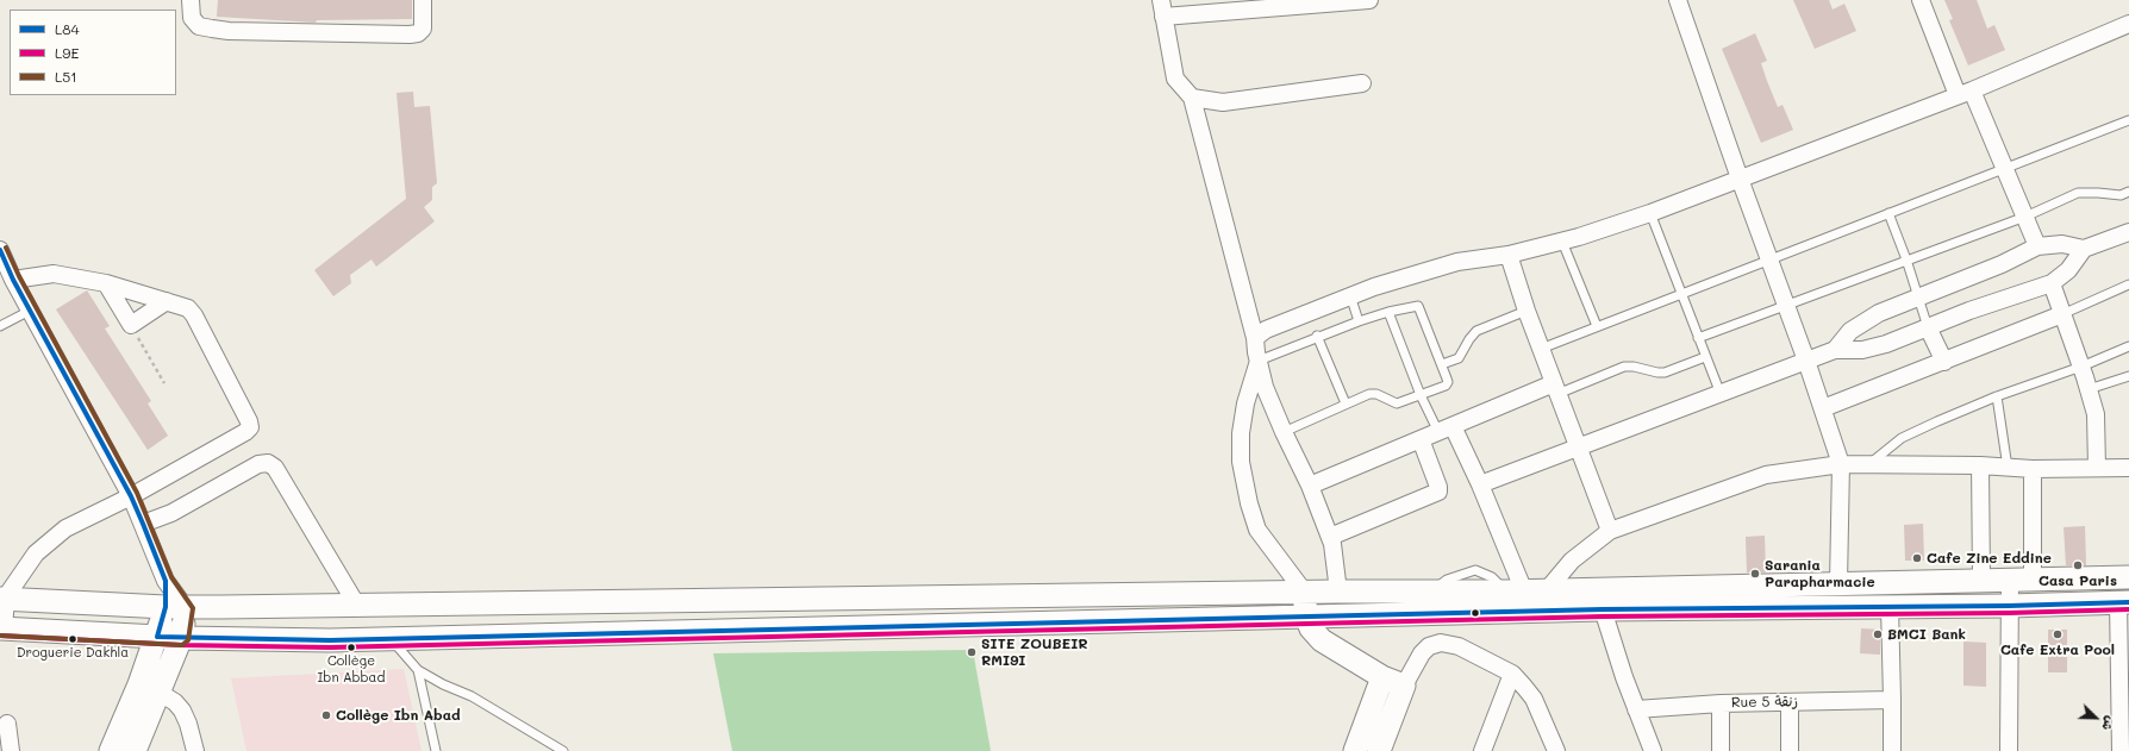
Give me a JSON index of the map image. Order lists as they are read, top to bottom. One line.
{"streets":{"street":["Rue 5 زنقة"]},"places":["Cafe Zine Eddine","Casa Paris","Sarania Parapharmacie","BMCI Bank","Cafe Extra Pool","Droguerie Dakhla","Collège Ibn Abbad","SITE ZOUBEIR RMI9I","Collège Ibn Abad"],"lines":["transit line L51","transit line L84","transit line L9E"],"legend":["L84","L9E","L51"],"north":"bottom right"}
